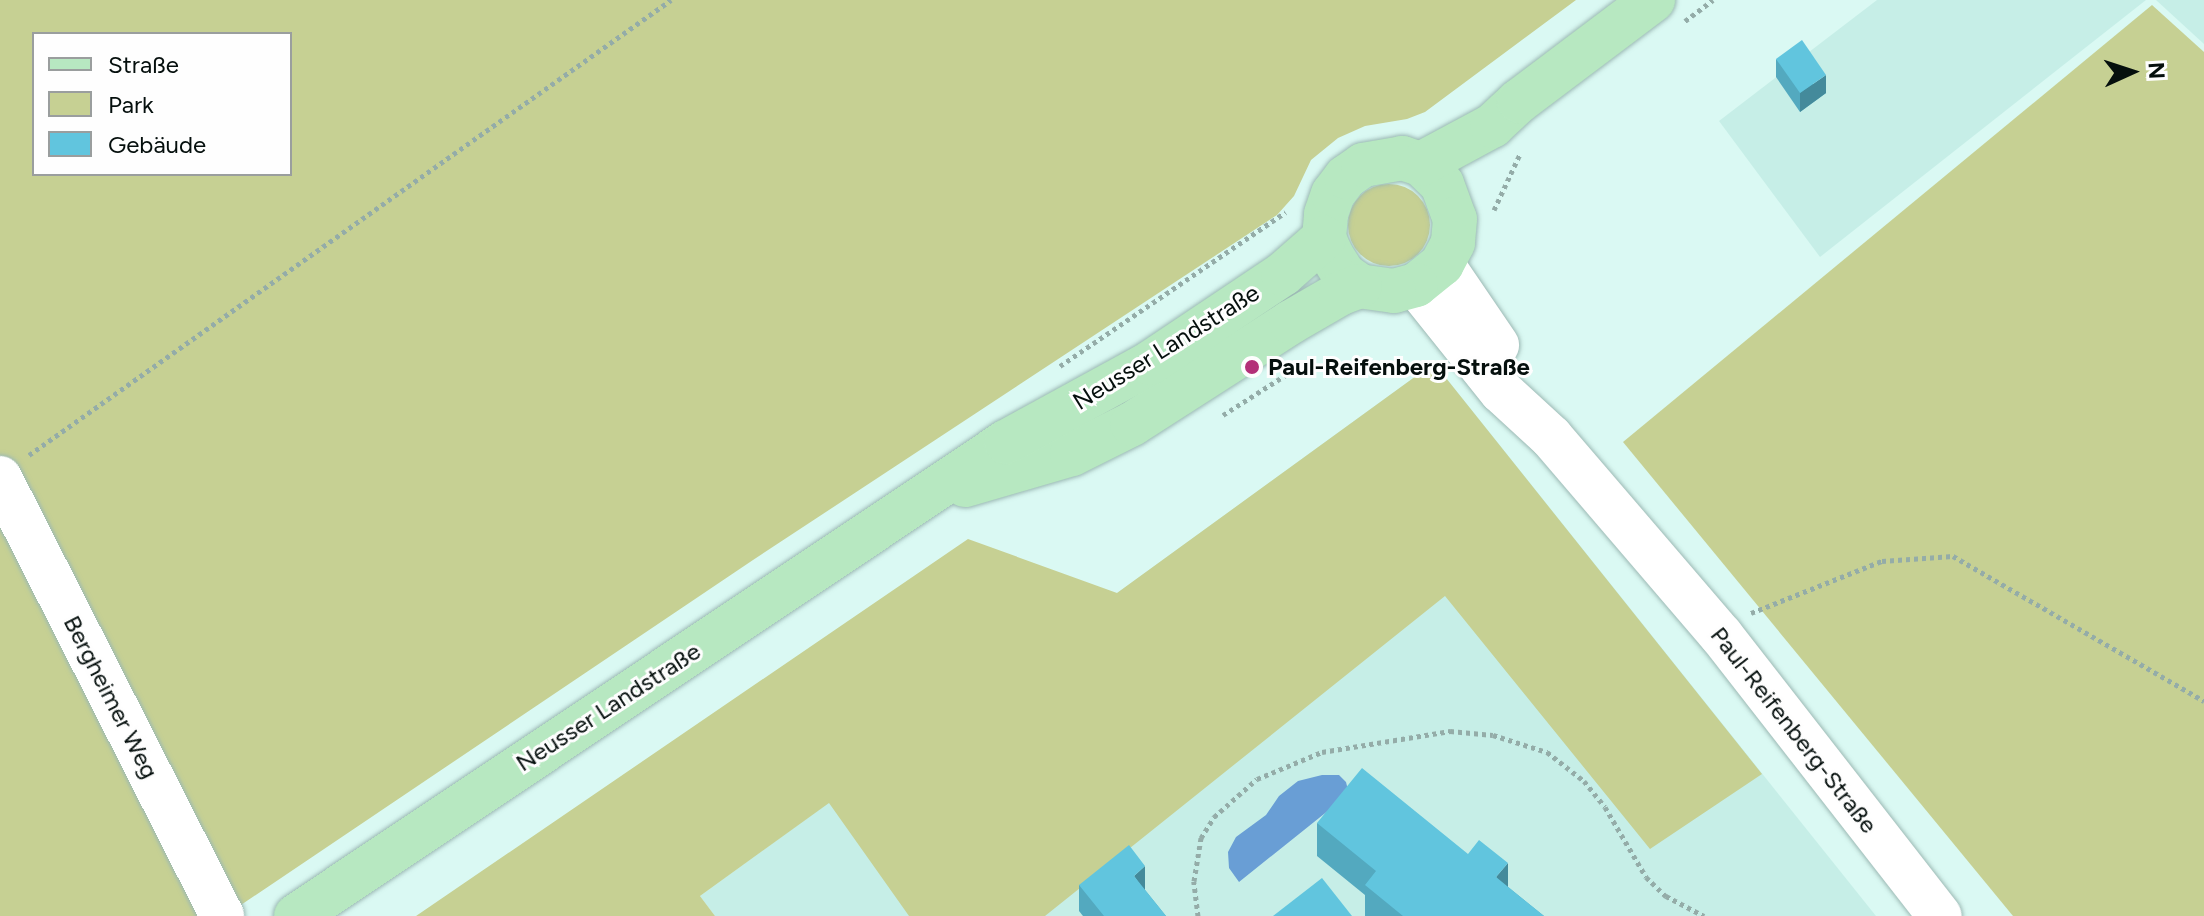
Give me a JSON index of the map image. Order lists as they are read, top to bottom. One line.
{"streets":{"main road":["Neusser Landstraße"],"street":["Bergheimer Weg","Paul-Reifenberg-Straße"]},"crossings":[["Neusser Landstraße","Paul-Reifenberg-Straße"]],"places":["Paul-Reifenberg-Straße"],"legend":["Straße","Park","Gebäude"],"north":"right"}
